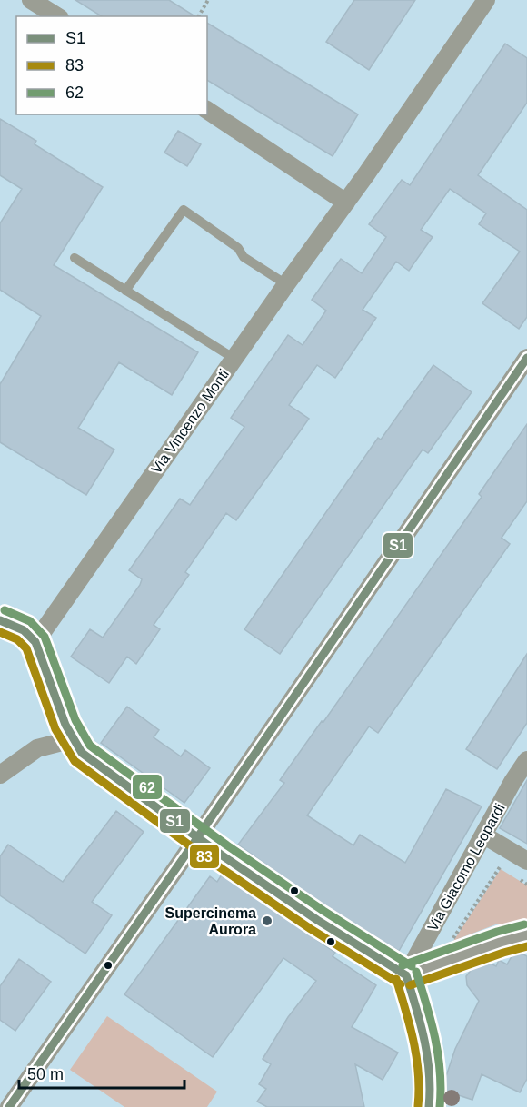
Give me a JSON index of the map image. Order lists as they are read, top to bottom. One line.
{"streets":{"street":["Via Vincenzo Monti","Via Giacomo Leopardi"]},"places":["Supercinema Aurora"],"lines":["transit line S1","transit line 62","transit line 83"],"legend":["S1","83","62"],"scale_bar":"50 m"}
